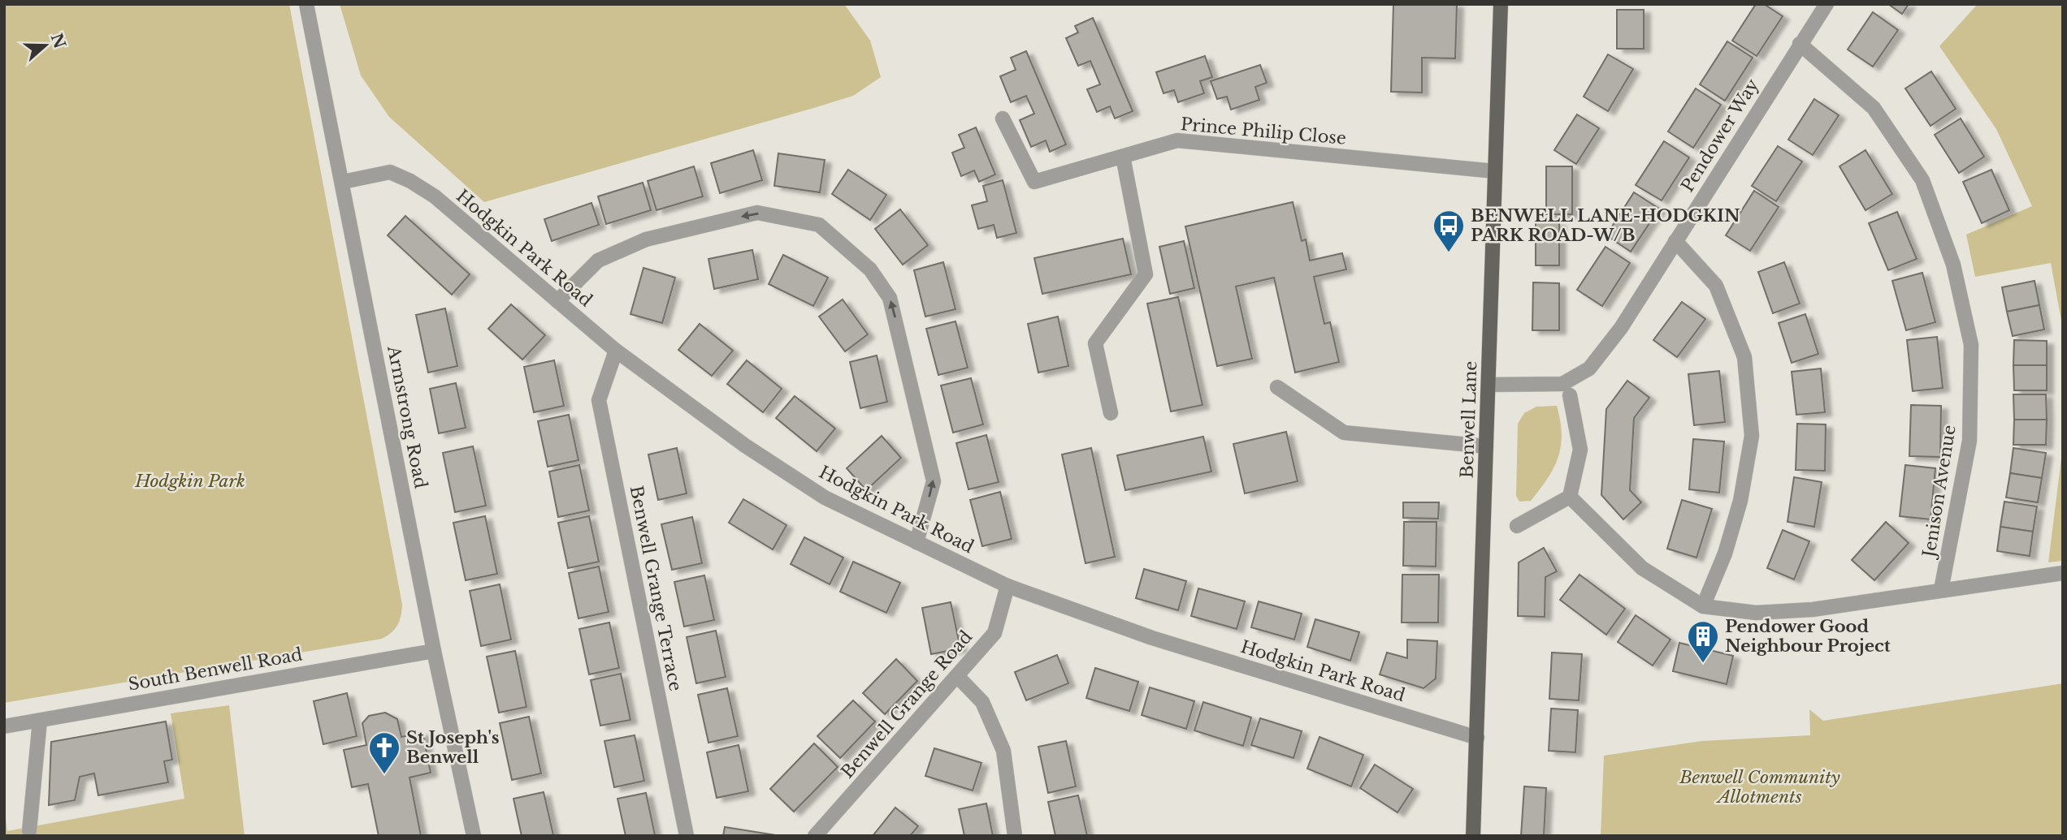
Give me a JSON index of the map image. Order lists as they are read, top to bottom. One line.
{"streets":{"main road":["Benwell Lane"],"street":["Prince Philip Close","Pendower Way","Hodgkin Park Road","Armstrong Road","Jenison Avenue","Benwell Grange Terrace","South Benwell Road","Benwell Grange Road"]},"crossings":[["Prince Philip Close","Benwell Lane"],["Pendower Way","Benwell Lane"],["Pendower Way","Jenison Avenue"],["Hodgkin Park Road","Armstrong Road"],["Hodgkin Park Road","Benwell Lane"],["Hodgkin Park Road","Benwell Grange Terrace"],["Hodgkin Park Road","Benwell Grange Road"],["Armstrong Road","South Benwell Road"]],"parks":["Hodgkin Park","Benwell Community Allotments"],"places":{"bus stop":["BENWELL LANE-HODGKIN PARK ROAD-W/B"],"building":["Pendower Good Neighbour Project"],"church":["St Joseph's Benwell"]},"north":"right"}
